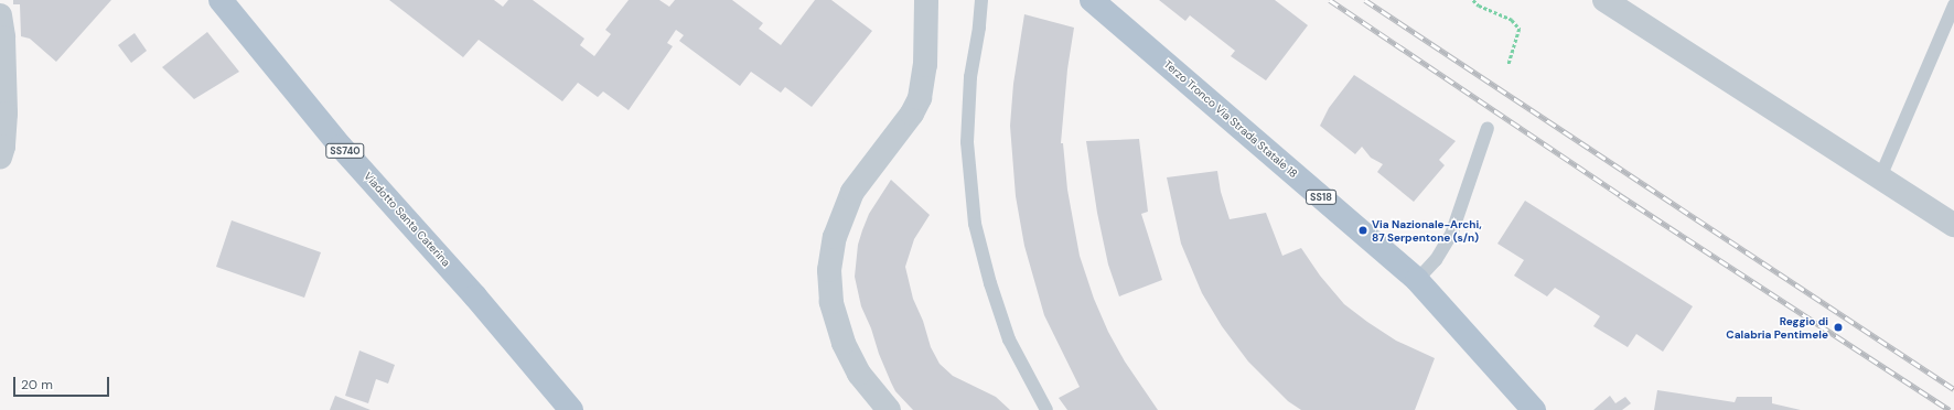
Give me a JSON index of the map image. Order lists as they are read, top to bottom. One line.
{"streets":{"main road":["Terzo Tronco Via Strada Statale 18","SS740","SS18","Viadotto Santa Caterina"]},"places":["Via Nazionale-Archi, 87 Serpentone (s/n)","Reggio di Calabria Pentimele"],"scale_bar":"20 m"}
